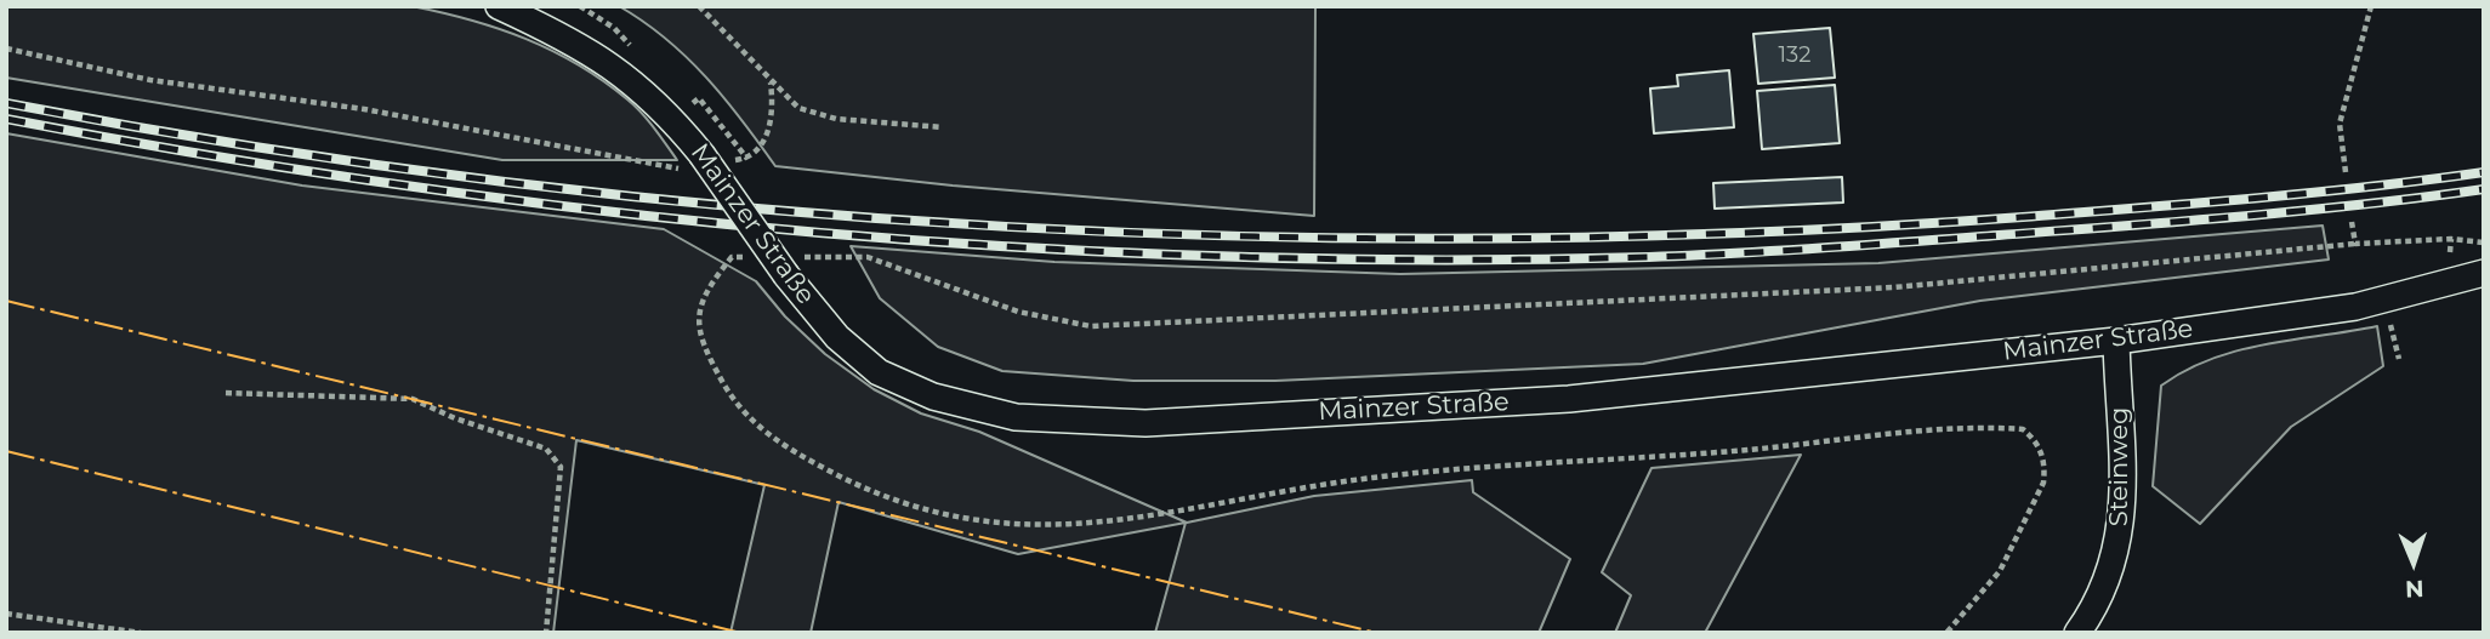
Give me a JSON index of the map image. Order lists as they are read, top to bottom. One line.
{"streets":{"street":["Mainzer Straße","Steinweg"]},"crossings":[["Mainzer Straße","Steinweg"]],"house_numbers":["132"],"north":"bottom"}
